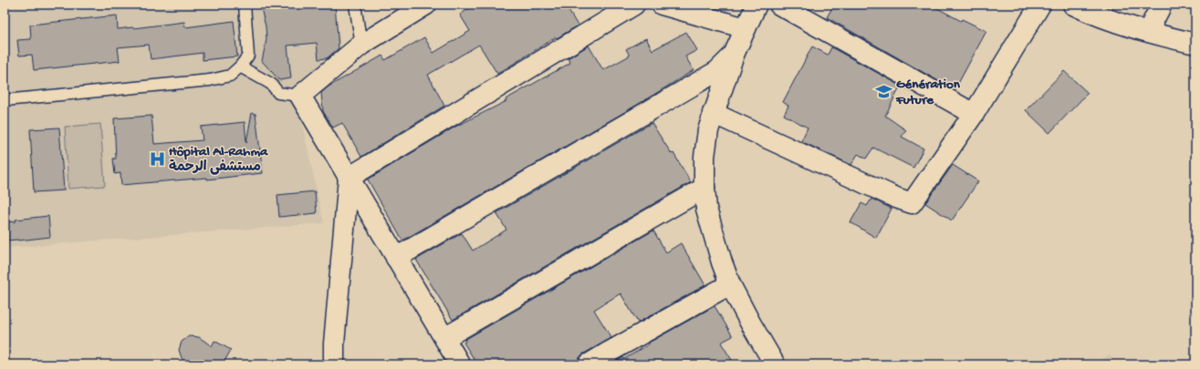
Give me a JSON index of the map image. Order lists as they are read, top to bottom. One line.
{"places":{"school or university":["Génération Future"],"hospital":["Hôpital Al-Rahma مستشفى الرحمة"]}}
